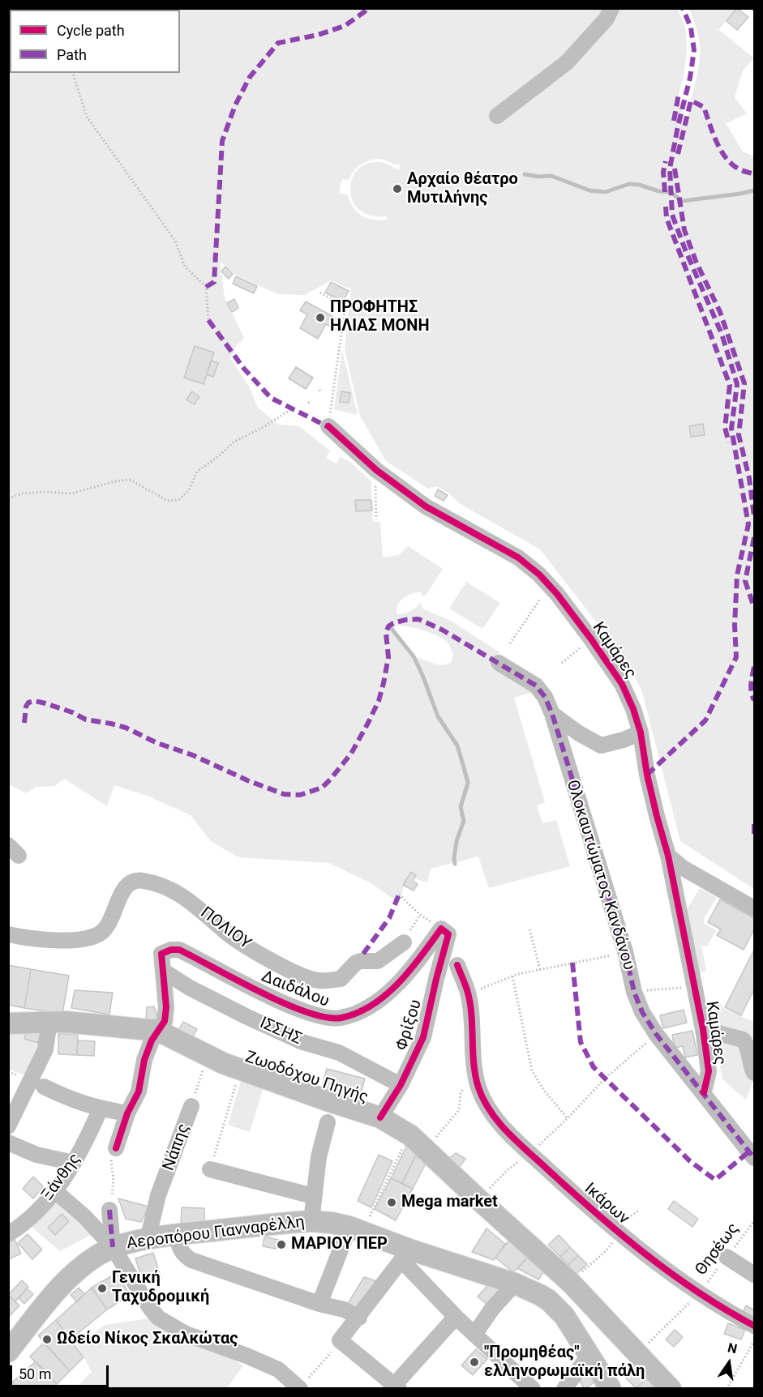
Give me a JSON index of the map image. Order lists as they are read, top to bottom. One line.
{"streets":{"main road":["Ζωοδόχου Πηγής","Αεροπόρου Γιανναρέλλη"],"street":["Καμάρες","Ολοκαυτώματος Κανδάνου","ΠΟΛΙΟΥ","Δαιδάλου","Φρίξου","ΙΣΣΗΣ","Νάπης","Ξάνθης","Ικάρων"],"path":["Θησέως"]},"crossings":[["Καμάρες","Ολοκαυτώματος Κανδάνου"],["Δαιδάλου","Φρίξου"],["Δαιδάλου","ΙΣΣΗΣ"],["Φρίξου","ΙΣΣΗΣ"],["Φρίξου","Ζωοδόχου Πηγής"],["Ζωοδόχου Πηγής","Νάπης"],["Ζωοδόχου Πηγής","Θησέως"],["Νάπης","Αεροπόρου Γιανναρέλλη"],["Ικάρων","Θησέως"]],"places":["Αρχαίο θέατρο Μυτιλήνης","ΠΡΟΦΗΤΗΣ ΗΛΙΑΣ MONH","Mega market","ΜΑΡΙΟΥ ΠΕΡ","Γενική Ταχυδρομική","Ωδείο Νίκος Σκαλκώτας","\"Προμηθέας\" ελληνορωμαϊκή πάλη"],"legend":["Cycle path","Path"],"scale_bar":"50 m","north":"top"}
